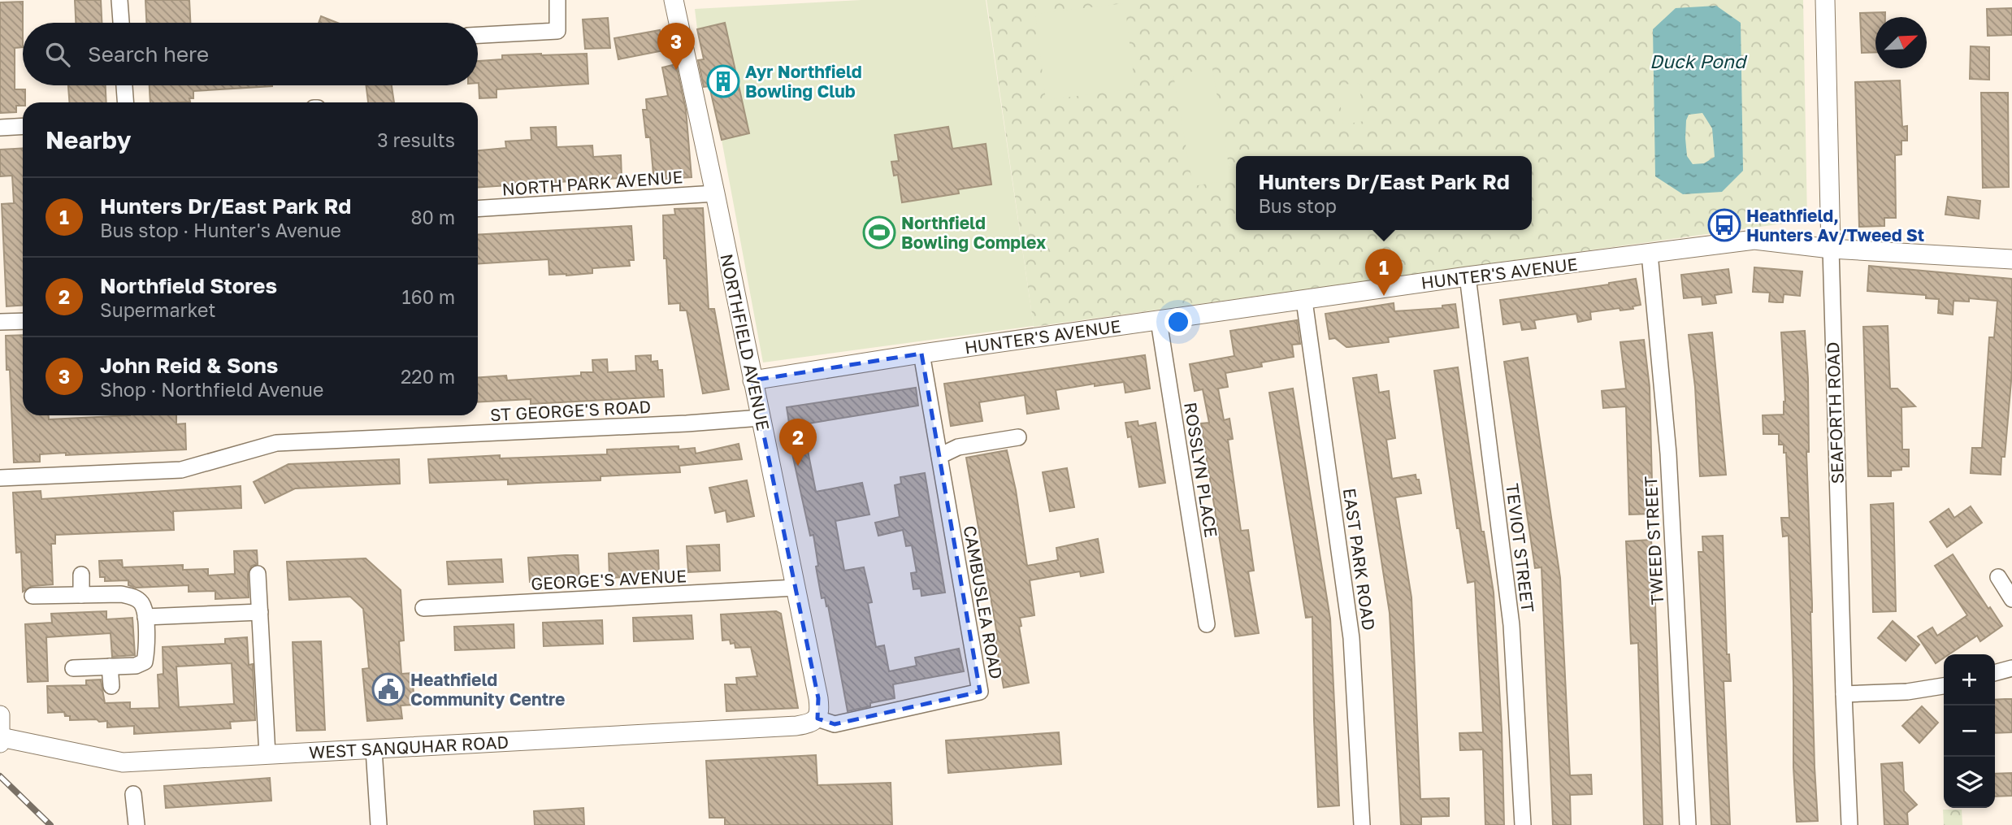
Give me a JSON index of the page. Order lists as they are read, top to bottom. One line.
{"streets":{"street":["NORTH PARK AVENUE","HUNTER'S AVENUE","NORTHFIELD AVENUE","ST GEORGE'S ROAD","SEAFORTH ROAD","ROSSLYN PLACE","TWEED STREET","TEVIOT STREET","EAST PARK ROAD","GEORGE'S AVENUE","CAMBUSLEA ROAD","WEST SANQUHAR ROAD"]},"crossings":[["NORTH PARK AVENUE","NORTHFIELD AVENUE"],["HUNTER'S AVENUE","NORTHFIELD AVENUE"],["HUNTER'S AVENUE","SEAFORTH ROAD"],["HUNTER'S AVENUE","ROSSLYN PLACE"],["HUNTER'S AVENUE","TWEED STREET"],["HUNTER'S AVENUE","TEVIOT STREET"],["HUNTER'S AVENUE","EAST PARK ROAD"],["HUNTER'S AVENUE","CAMBUSLEA ROAD"],["NORTHFIELD AVENUE","ST GEORGE'S ROAD"],["NORTHFIELD AVENUE","GEORGE'S AVENUE"],["NORTHFIELD AVENUE","CAMBUSLEA ROAD"],["NORTHFIELD AVENUE","WEST SANQUHAR ROAD"],["CAMBUSLEA ROAD","WEST SANQUHAR ROAD"]],"water":["Duck Pond"],"places":{"building":["Ayr Northfield Bowling Club"],"bus stop":["Heathfield, Hunters Av/Tweed St"],"sports":["Northfield Bowling Complex"],"public building":["Heathfield Community Centre"]},"north":"top right","page":{"pins":["3","1","2"],"search":"Search here","heading":["Nearby","3 results"],"popup":["Hunters Dr/East Park Rd","Bus stop"],"list":[{"mark":"1","name":"Hunters Dr/East Park Rd","note":"Bus stop · Hunter's Avenue","value":"80 m"},{"mark":"2","name":"Northfield Stores","note":"Supermarket","value":"160 m"},{"mark":"3","name":"John Reid & Sons","note":"Shop · Northfield Avenue","value":"220 m"}],"map_buttons":["+","−"]}}
